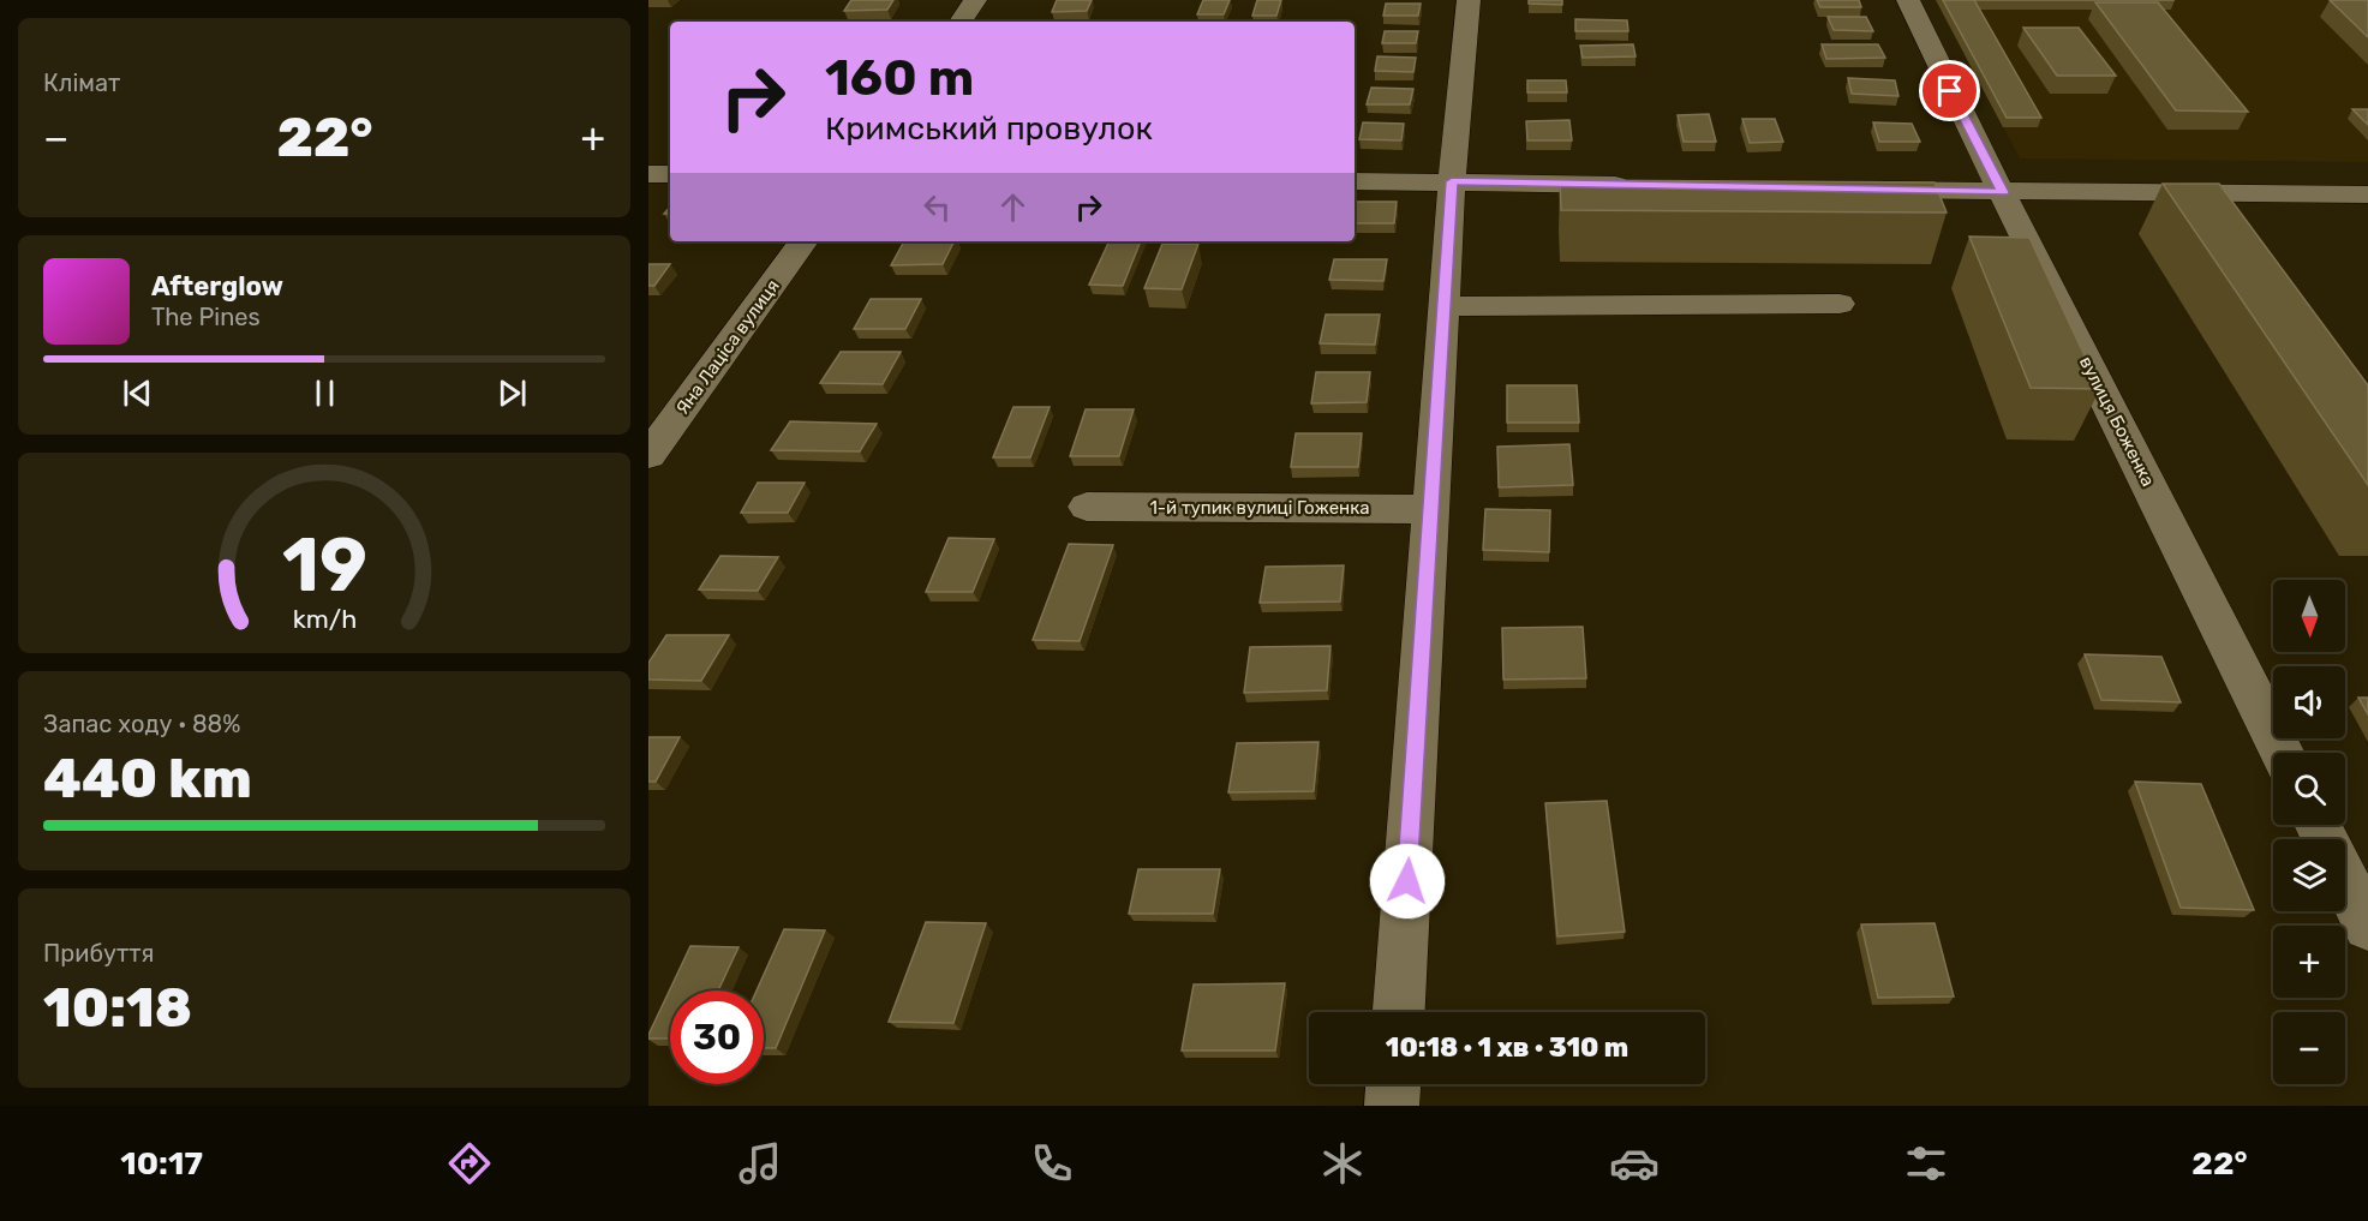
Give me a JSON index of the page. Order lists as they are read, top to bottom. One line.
{"streets":{"street":["Яна Лаціса вулиця","вулиця Боженка","1-й тупик вулиці Гоженка"]},"north":"bottom","page":{"tile":["Клімат",["Запас ходу · 88%","440 km"],["Прибуття","10:18"]],"turn":["160 m","Кримський провулок"],"heat":["−","22°","+"],"song":["Afterglow","The Pines"],"map_buttons":["+","−"],"limit":"30","trip":"10:18 · 1 хв · 310 m","tabs":["10:17","22°"],"gauge":["19","km/h"]}}
